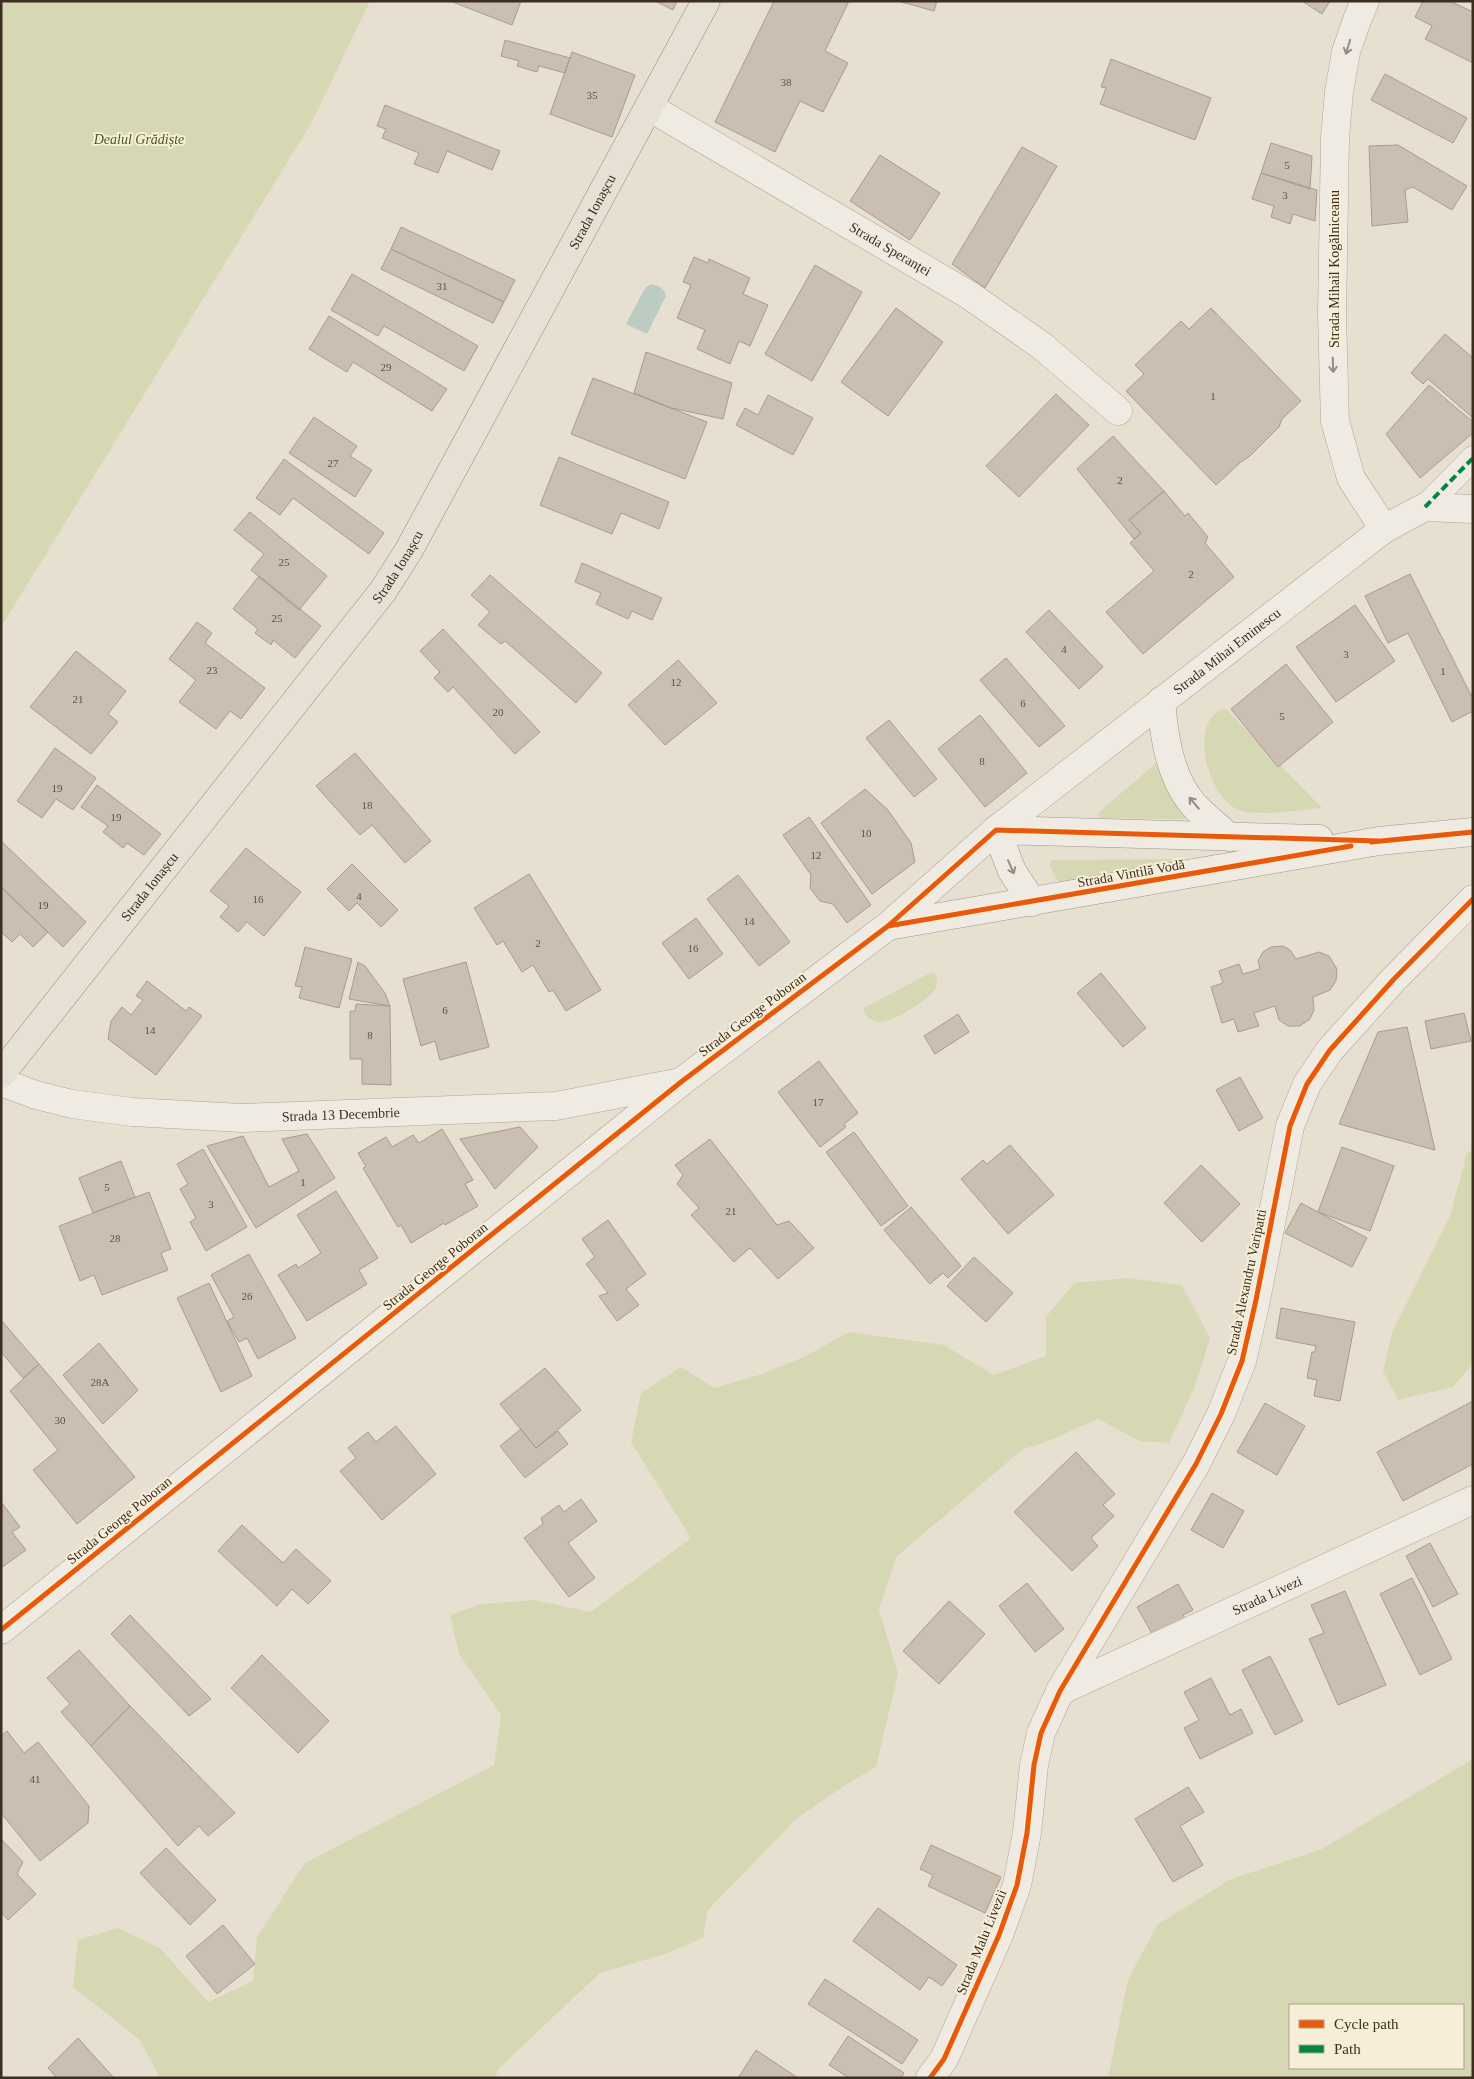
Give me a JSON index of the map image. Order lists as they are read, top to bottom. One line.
{"streets":{"main road":["Strada Ionașcu"],"street":["Strada Speranței","Strada Mihail Kogălniceanu","Strada Mihai Eminescu","Strada Vintilă Vodă","Strada George Poboran","Strada 13 Decembrie","Strada Alexandru Varipatti","Strada Livezi","Strada Malu Livezii"]},"crossings":[["Strada Ionașcu","Strada Speranței"],["Strada Mihail Kogălniceanu","Strada Mihai Eminescu"],["Strada Mihai Eminescu","Strada Vintilă Vodă"],["Strada Mihai Eminescu","Strada George Poboran"],["Strada Vintilă Vodă","Strada George Poboran"],["Strada George Poboran","Strada 13 Decembrie"],["Strada Alexandru Varipatti","Strada Livezi"],["Strada Alexandru Varipatti","Strada Malu Livezii"],["Strada Livezi","Strada Malu Livezii"]],"one_way":["Strada Mihail Kogălniceanu"],"parks":["Dealul Grădiște"],"house_numbers":["38","35","5","3","31","29","1","27","2","25","2","25","4","3","23","1","12","21","6","20","5","8","19","18","19","10","12","4","16","19","14","2","16","6","14","8","17","1","5","3","21","28","26","28A","30","41"],"legend":["Cycle path","Path"]}
